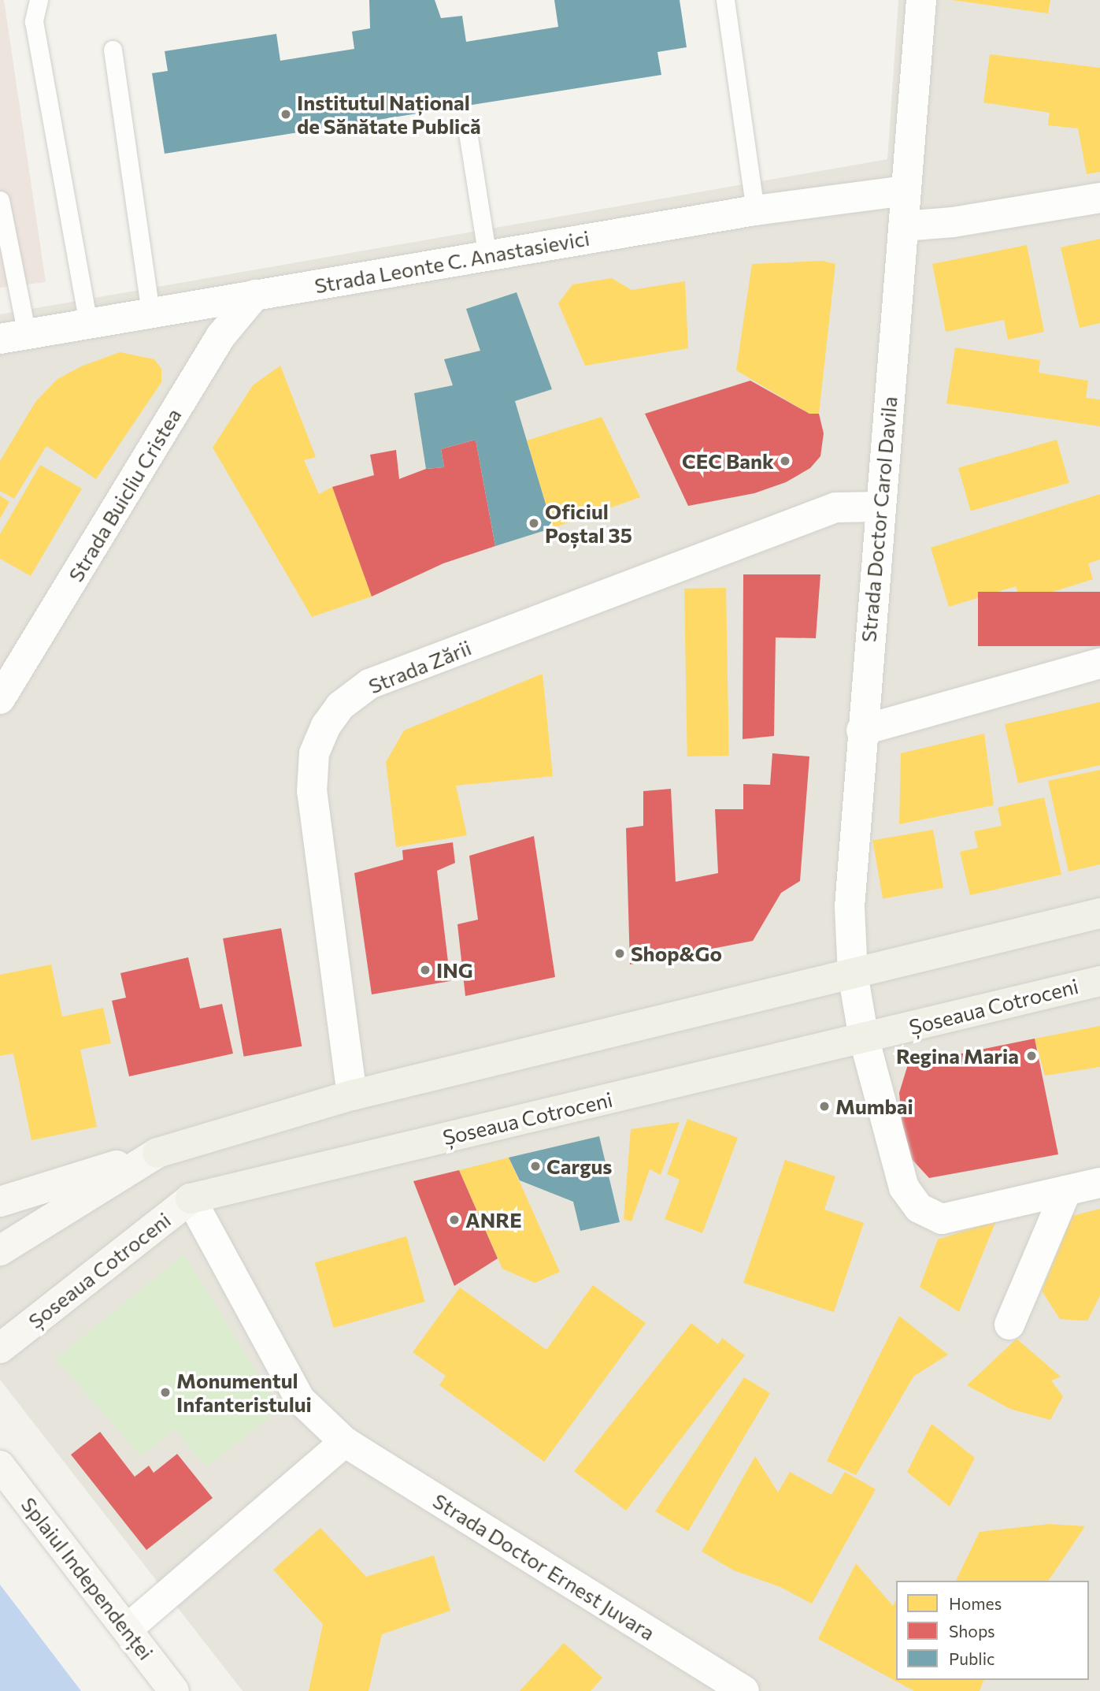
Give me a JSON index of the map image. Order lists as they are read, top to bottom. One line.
{"streets":{"main road":["Șoseaua Cotroceni","Splaiul Independenței"],"street":["Strada Leonte C. Anastasievici","Strada Buicliu Cristea","Strada Doctor Carol Davila","Strada Zării","Strada Doctor Ernest Juvara"]},"crossings":[["Strada Leonte C. Anastasievici","Strada Buicliu Cristea"],["Strada Leonte C. Anastasievici","Strada Doctor Carol Davila"],["Strada Doctor Carol Davila","Strada Zării"],["Strada Doctor Carol Davila","Șoseaua Cotroceni"],["Șoseaua Cotroceni","Strada Doctor Ernest Juvara"]],"places":["Institutul Național de Sănătate Publică","CEC Bank","Oficiul Poștal 35","Shop&Go","ING","Regina Maria","Mumbai","Cargus","ANRE","Monumentul Infanteristului"],"legend":["Homes","Shops","Public"]}
